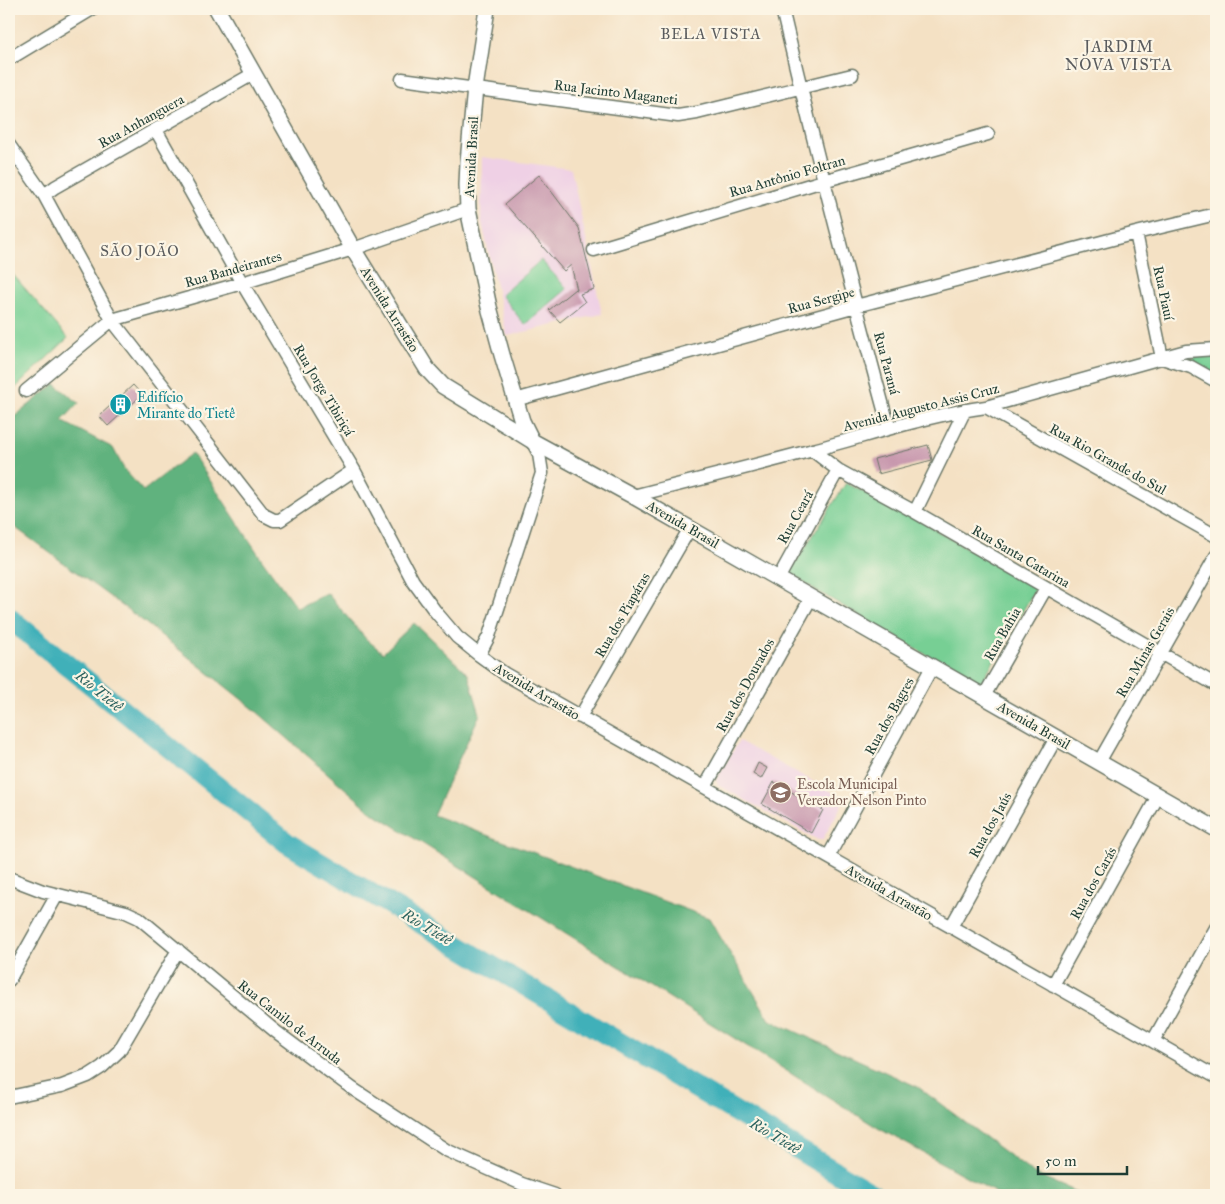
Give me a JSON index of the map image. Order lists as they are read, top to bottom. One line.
{"streets":{"street":["Rua Jacinto Maganeti","Rua Anhanguera","Avenida Brasil","Rua Antônio Foltran","Rua Bandeirantes","Rua Piauí","Rua Sergipe","Avenida Arrastão","Rua Paraná","Rua Jorge Tibiriçá","Avenida Augusto Assis Cruz","Rua Rio Grande do Sul","Rua Ceará","Rua Santa Catarina","Rua dos Piapáras","Rua Bahia","Rua Minas Gerais","Rua dos Dourados","Rua dos Bagres","Rua dos Jaús","Rua dos Carás","Rua Camilo de Arruda"]},"crossings":[["Rua Jacinto Maganeti","Avenida Brasil"],["Rua Jacinto Maganeti","Rua Paraná"],["Rua Anhanguera","Avenida Arrastão"],["Rua Anhanguera","Rua Jorge Tibiriçá"],["Avenida Brasil","Rua Bandeirantes"],["Avenida Brasil","Rua Sergipe"],["Avenida Brasil","Avenida Arrastão"],["Avenida Brasil","Avenida Augusto Assis Cruz"],["Avenida Brasil","Rua Ceará"],["Avenida Brasil","Rua dos Piapáras"],["Avenida Brasil","Rua Bahia"],["Avenida Brasil","Rua Minas Gerais"],["Avenida Brasil","Rua dos Dourados"],["Avenida Brasil","Rua dos Bagres"],["Avenida Brasil","Rua dos Jaús"],["Avenida Brasil","Rua dos Carás"],["Rua Antônio Foltran","Rua Paraná"],["Rua Bandeirantes","Avenida Arrastão"],["Rua Bandeirantes","Rua Jorge Tibiriçá"],["Rua Piauí","Rua Sergipe"],["Rua Piauí","Avenida Augusto Assis Cruz"],["Rua Sergipe","Rua Paraná"],["Avenida Arrastão","Rua Jorge Tibiriçá"],["Avenida Arrastão","Rua dos Piapáras"],["Avenida Arrastão","Rua dos Dourados"],["Avenida Arrastão","Rua dos Bagres"],["Avenida Arrastão","Rua dos Jaús"],["Avenida Arrastão","Rua dos Carás"],["Rua Paraná","Avenida Augusto Assis Cruz"],["Avenida Augusto Assis Cruz","Rua Rio Grande do Sul"],["Avenida Augusto Assis Cruz","Rua Santa Catarina"],["Rua Ceará","Rua Santa Catarina"],["Rua Santa Catarina","Rua Bahia"],["Rua Santa Catarina","Rua Minas Gerais"]],"districts":["BELA VISTA","JARDIM NOVA VISTA","SÃO JOÃO"],"water":["Rio Tietê"],"places":{"building":["Edifício Mirante do Tietê"],"school or university":["Escola Municipal Vereador Nelson Pinto"]},"scale_bar":"50 m"}
